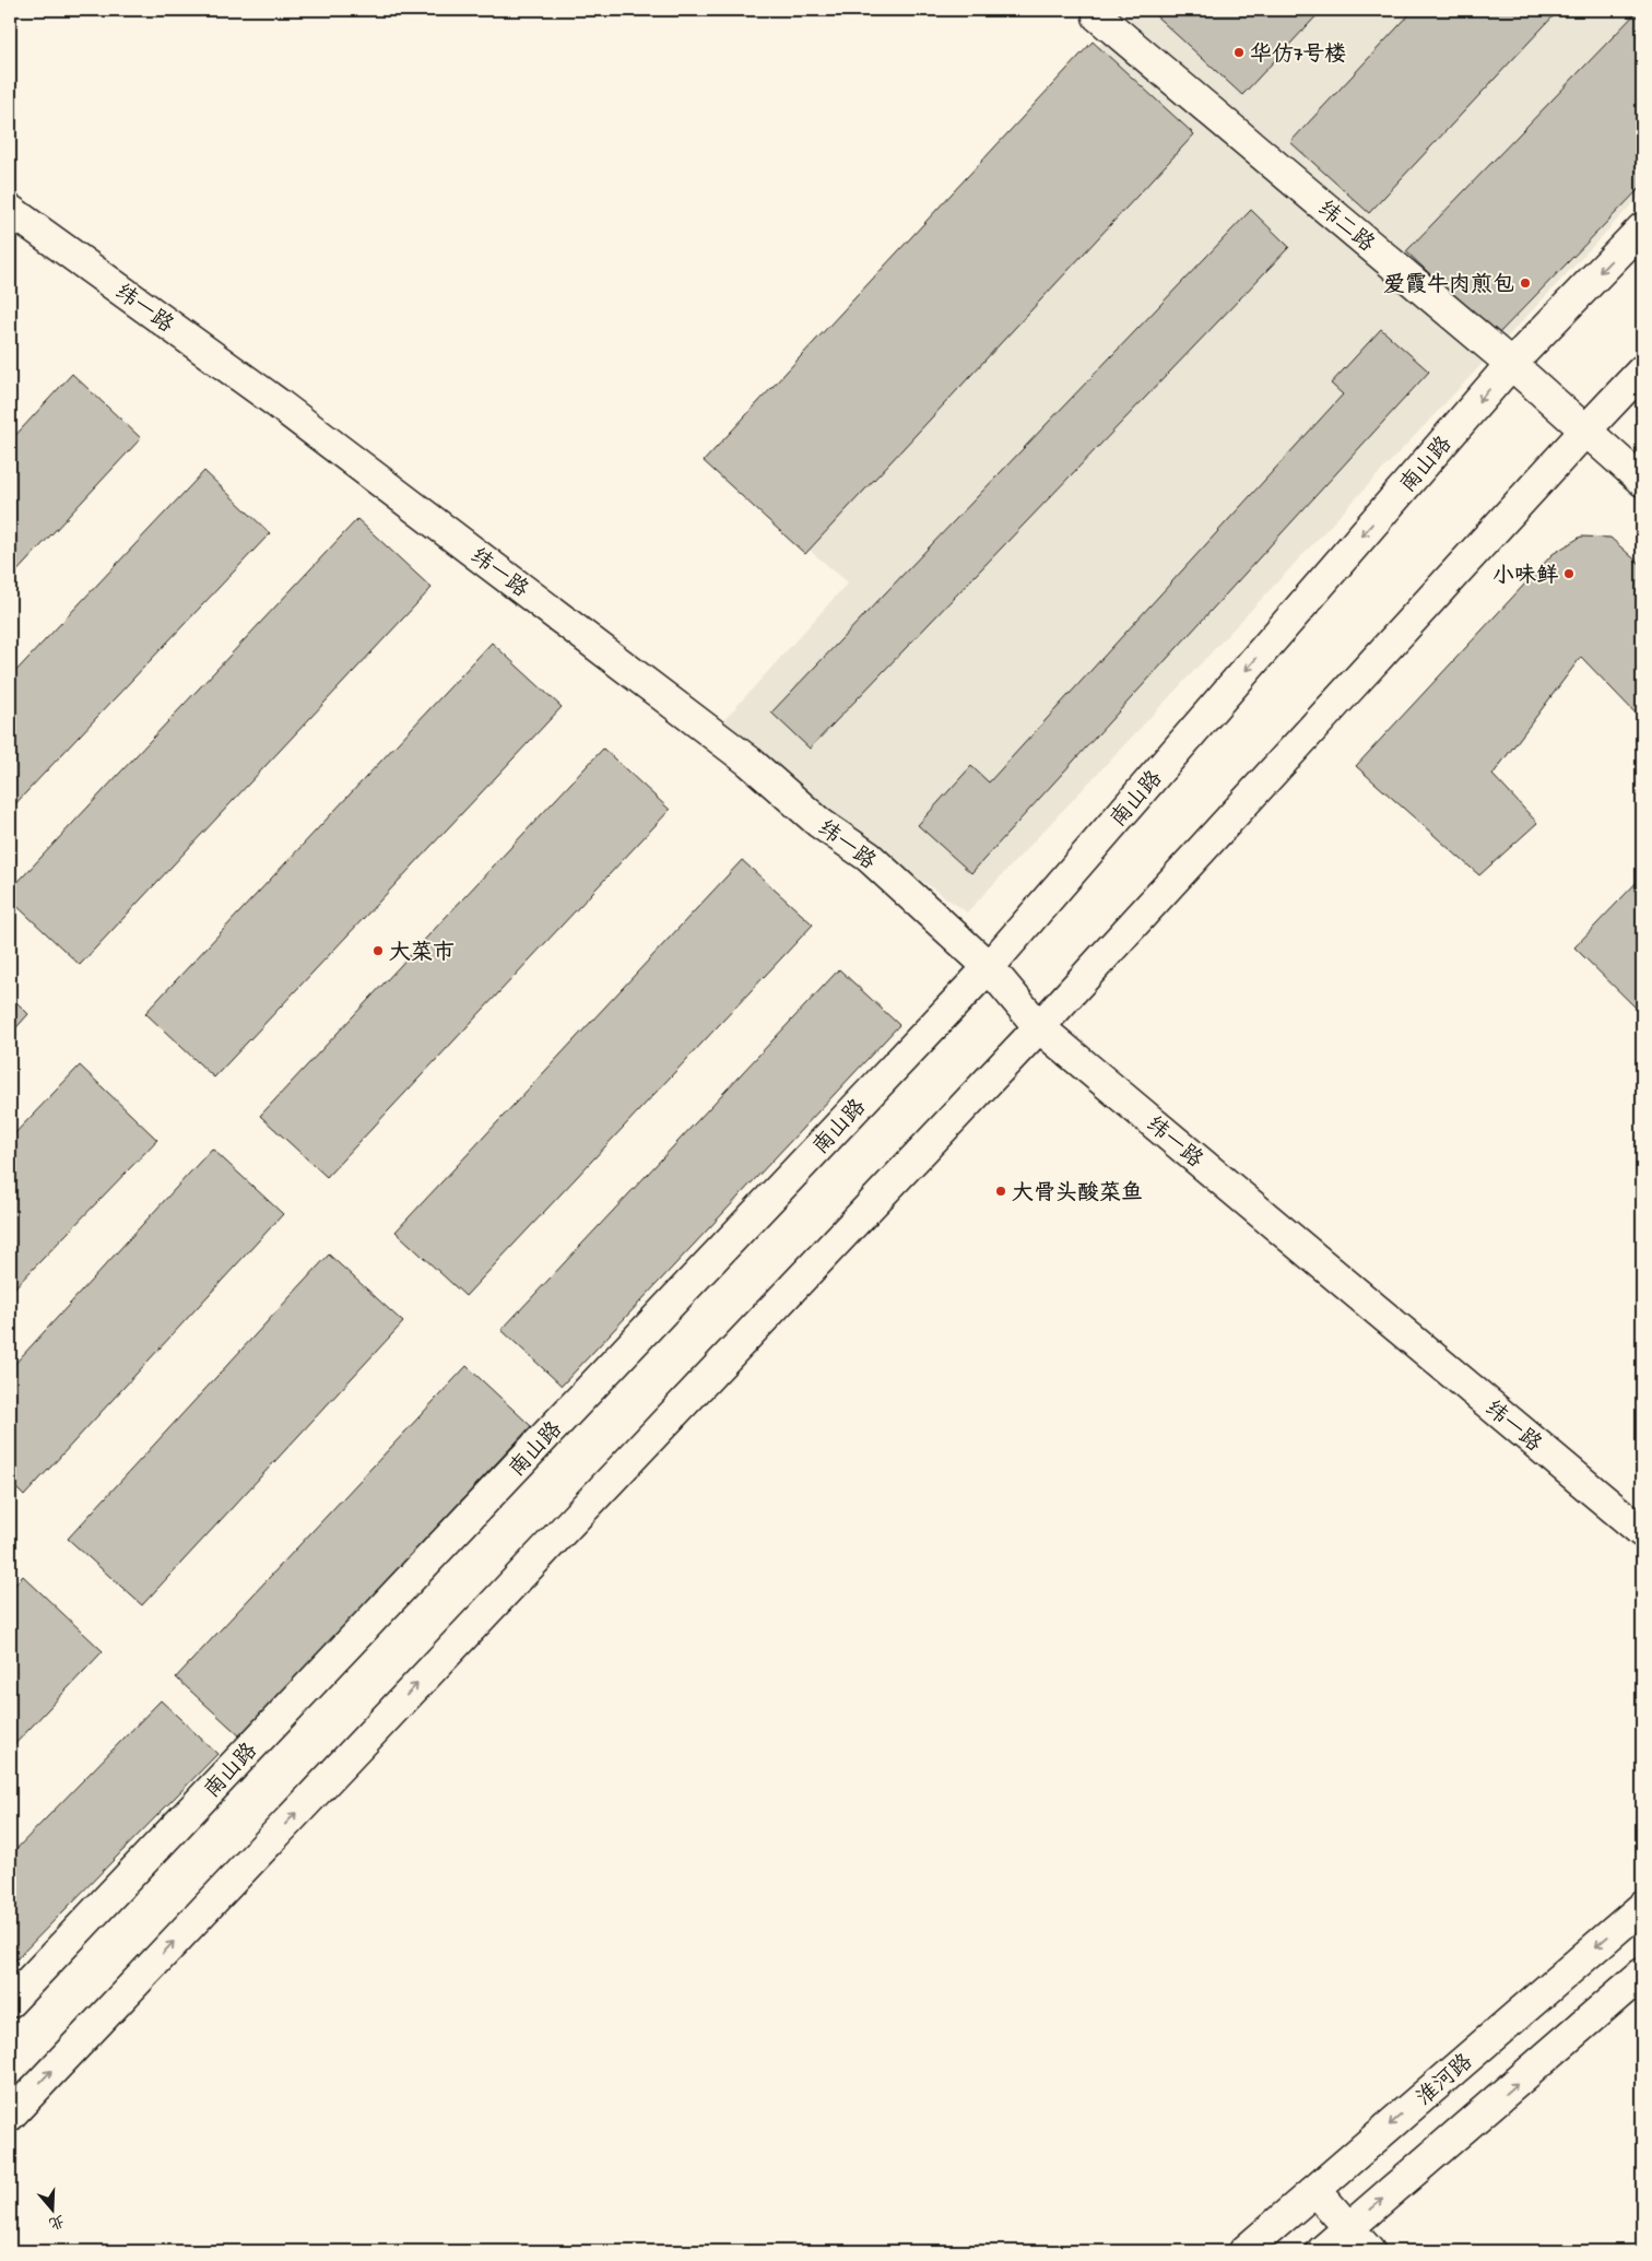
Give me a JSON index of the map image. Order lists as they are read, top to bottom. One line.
{"streets":{"street":["纬二路","纬一路","南山路","淮河路"]},"crossings":[["纬二路","南山路"],["纬一路","南山路"]],"places":["华仿7号楼","爱霞牛肉煎包","小味鲜","大菜市","大骨头酸菜鱼"],"north":"bottom"}
